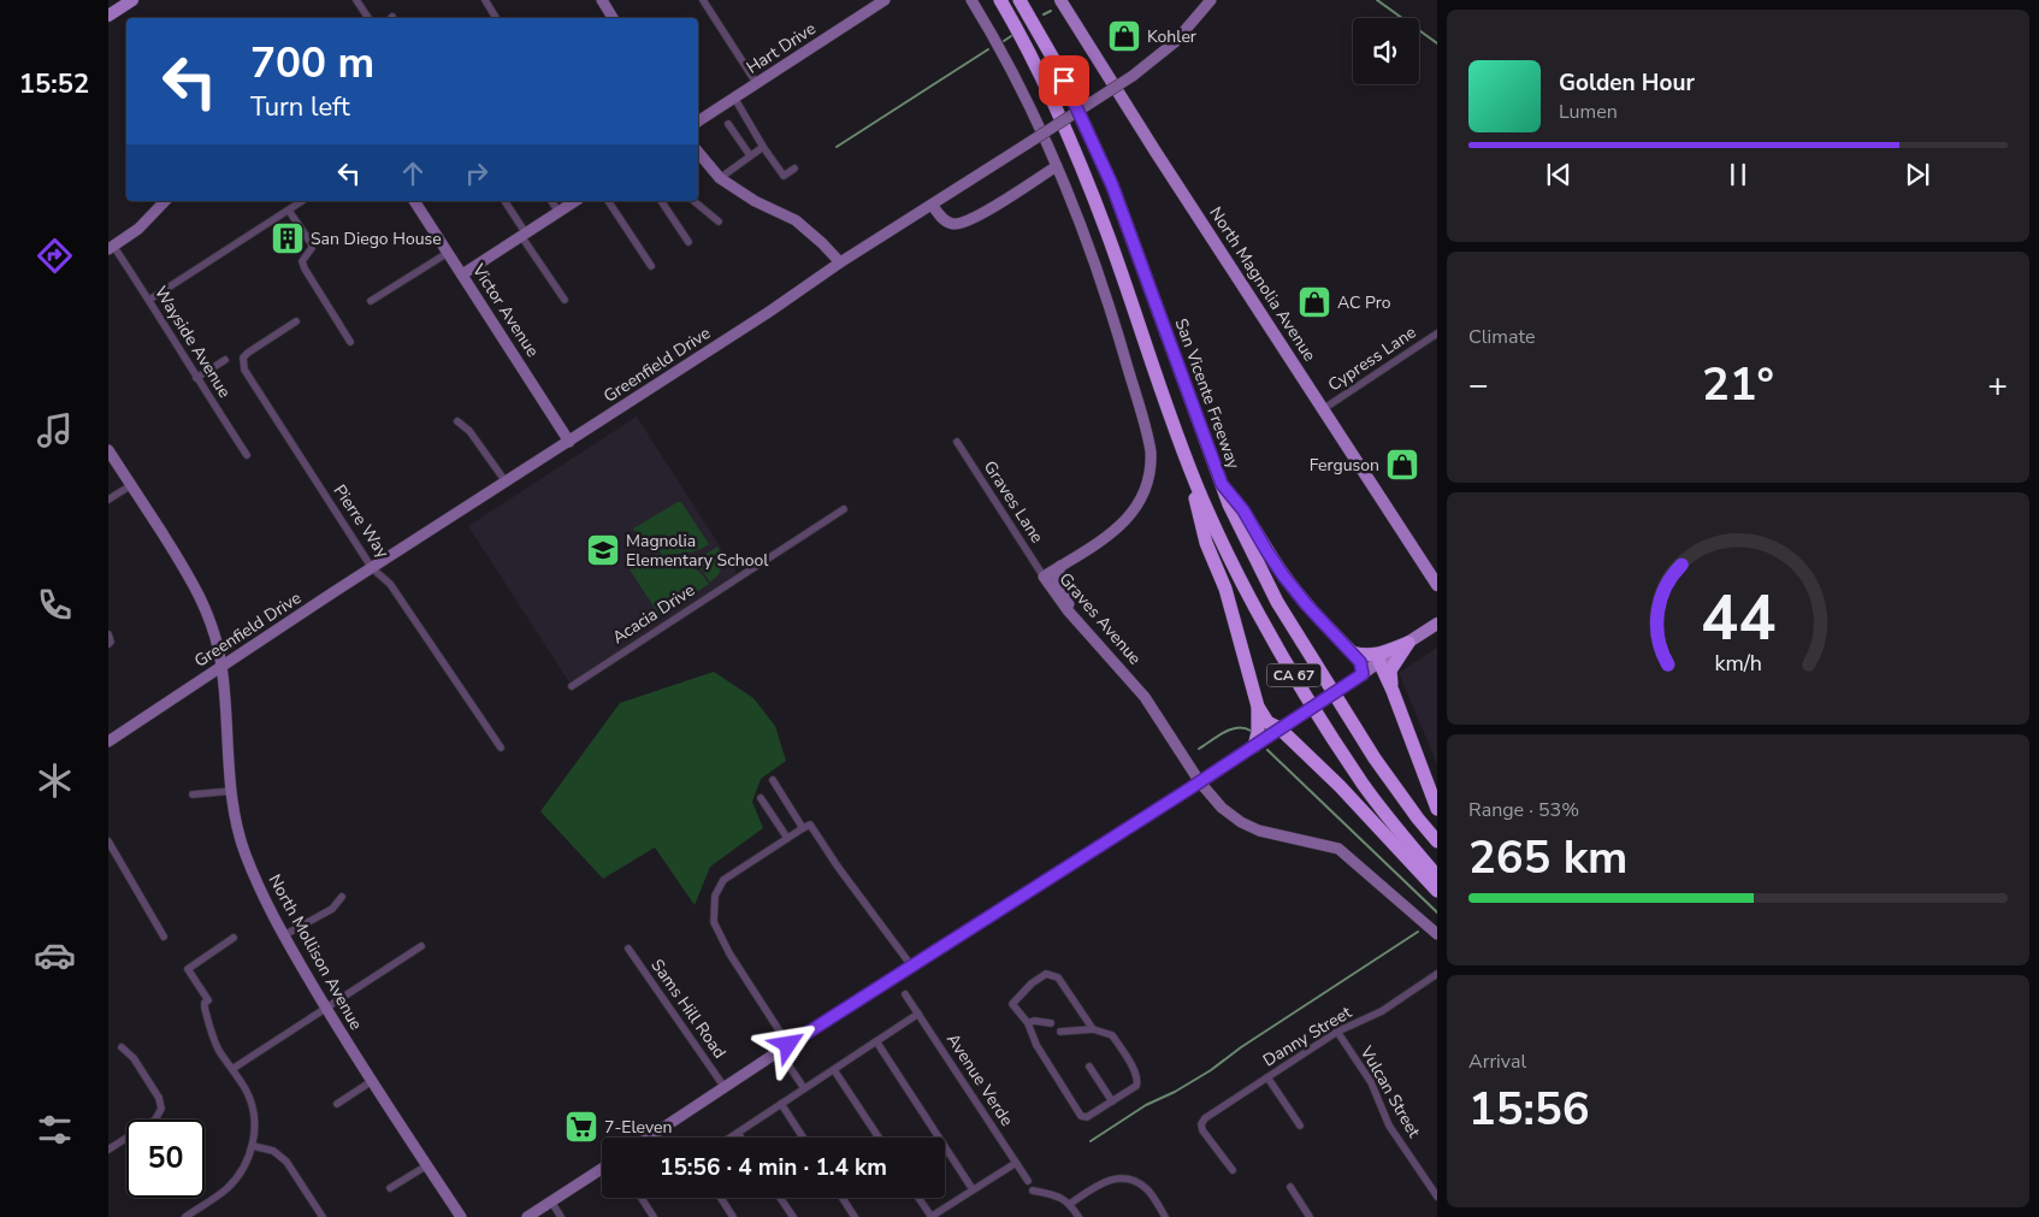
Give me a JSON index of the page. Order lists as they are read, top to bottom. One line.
{"streets":{"highway":["San Vicente Freeway","CA 67"],"main road":["Hart Drive","North Magnolia Avenue","Victor Avenue","Greenfield Drive","Graves Avenue","North Mollison Avenue"],"street":["Wayside Avenue","Cypress Lane","Graves Lane","Pierre Way","Acacia Drive","Sams Hill Road","Danny Street","Avenue Verde","Vulcan Street"]},"crossings":[["North Magnolia Avenue","Cypress Lane"],["Victor Avenue","Greenfield Drive"],["Greenfield Drive","Pierre Way"],["Greenfield Drive","North Mollison Avenue"],["Graves Lane","Graves Avenue"],["Danny Street","Vulcan Street"]],"places":{"shop":["Kohler","AC Pro","Ferguson"],"building":["San Diego House"],"school or university":["Magnolia Elementary School"],"supermarket":["7-Eleven"]},"page":{"tabs":"15:52","turn":["700 m","Turn left"],"song":["Golden Hour","Lumen"],"tile":["Climate",["Range · 53%","265 km"],["Arrival","15:56"]],"heat":["−","21°","+"],"limit":"50","trip":"15:56 · 4 min · 1.4 km","gauge":["44","km/h"]}}
